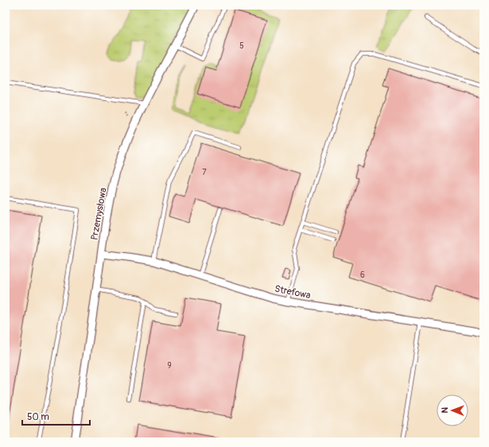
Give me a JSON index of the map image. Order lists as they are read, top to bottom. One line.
{"streets":{"street":["Przemysłowa","Strefowa"]},"crossings":[["Przemysłowa","Strefowa"]],"house_numbers":["5","7","6","9"],"scale_bar":"50 m","north":"left"}
